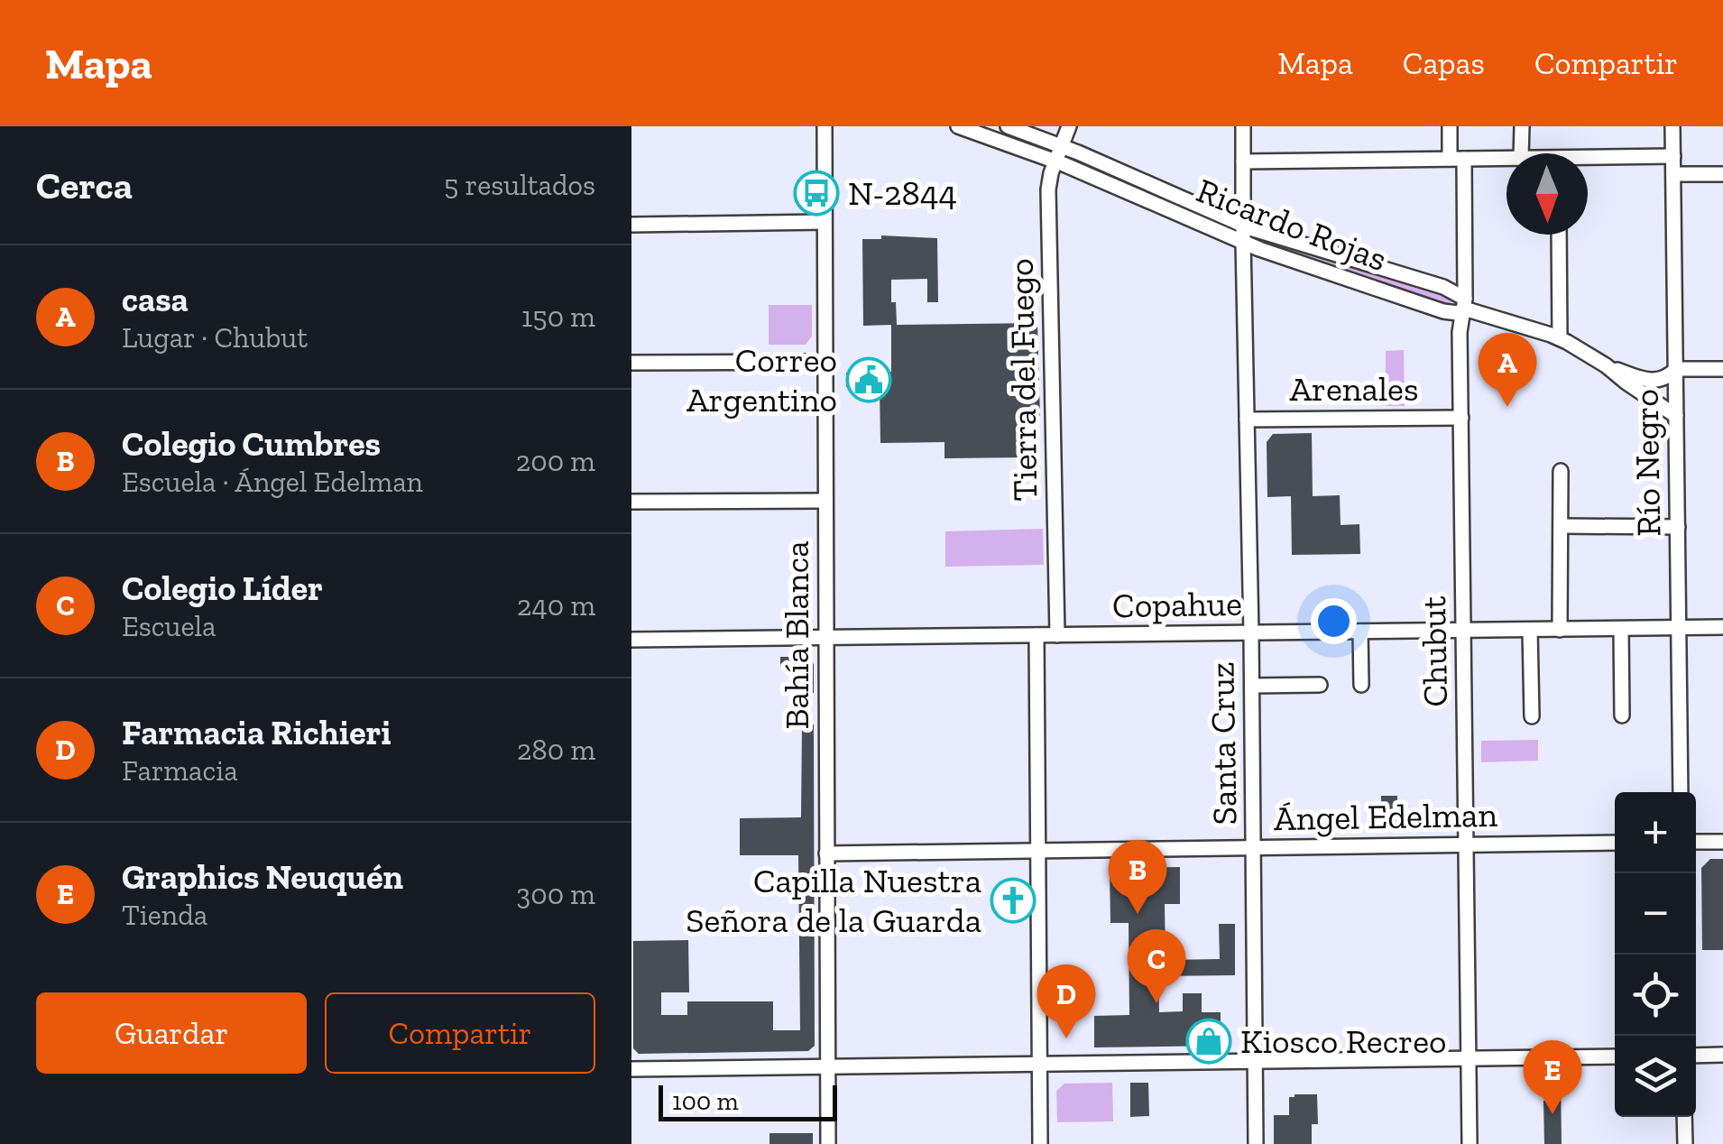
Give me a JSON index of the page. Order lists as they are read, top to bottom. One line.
{"streets":{"street":["Ricardo Rojas","Tierra del Fuego","Arenales","Río Negro","Copahue","Bahía Blanca","Chubut","Santa Cruz","Ángel Edelman"]},"crossings":[["Ricardo Rojas","Tierra del Fuego"],["Ricardo Rojas","Río Negro"],["Ricardo Rojas","Chubut"],["Ricardo Rojas","Santa Cruz"],["Tierra del Fuego","Copahue"],["Arenales","Chubut"],["Arenales","Santa Cruz"],["Río Negro","Copahue"],["Copahue","Bahía Blanca"],["Copahue","Chubut"],["Copahue","Santa Cruz"],["Bahía Blanca","Ángel Edelman"],["Chubut","Ángel Edelman"],["Santa Cruz","Ángel Edelman"]],"places":{"bus stop":["N-2844"],"public building":["Correo Argentino"],"church":["Capilla Nuestra Señora de la Guarda"],"shop":["Kiosco Recreo"]},"scale_bar":"100 m","north":"bottom","page":{"header":"Mapa","nav":["Mapa","Capas","Compartir"],"heading":["Cerca","5 resultados"],"list":[{"mark":"A","name":"casa","note":"Lugar · Chubut","value":"150 m"},{"mark":"B","name":"Colegio Cumbres","note":"Escuela · Ángel Edelman","value":"200 m"},{"mark":"C","name":"Colegio Líder","note":"Escuela","value":"240 m"},{"mark":"D","name":"Farmacia Richieri","note":"Farmacia","value":"280 m"},{"mark":"E","name":"Graphics Neuquén","note":"Tienda","value":"300 m"}],"pins":["A","B","C","D","E"],"map_buttons":["+","−"],"buttons":["Guardar","Compartir"],"scale":"100 m"}}
